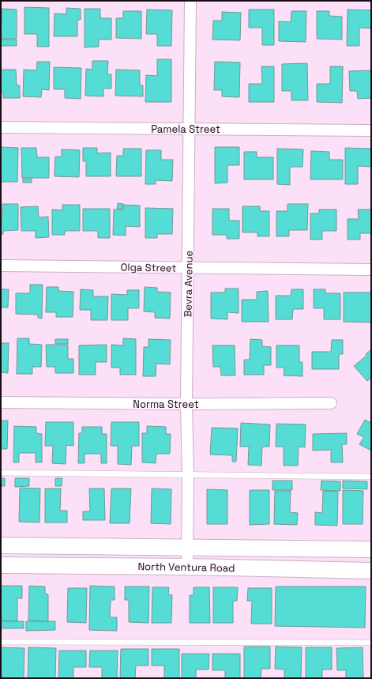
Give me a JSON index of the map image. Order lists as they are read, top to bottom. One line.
{"streets":{"main road":["North Ventura Road"],"street":["Pamela Street","Olga Street","Bevra Avenue","Norma Street"]},"crossings":[["Pamela Street","Bevra Avenue"],["Olga Street","Bevra Avenue"],["Bevra Avenue","Norma Street"],["Bevra Avenue","North Ventura Road"]]}
